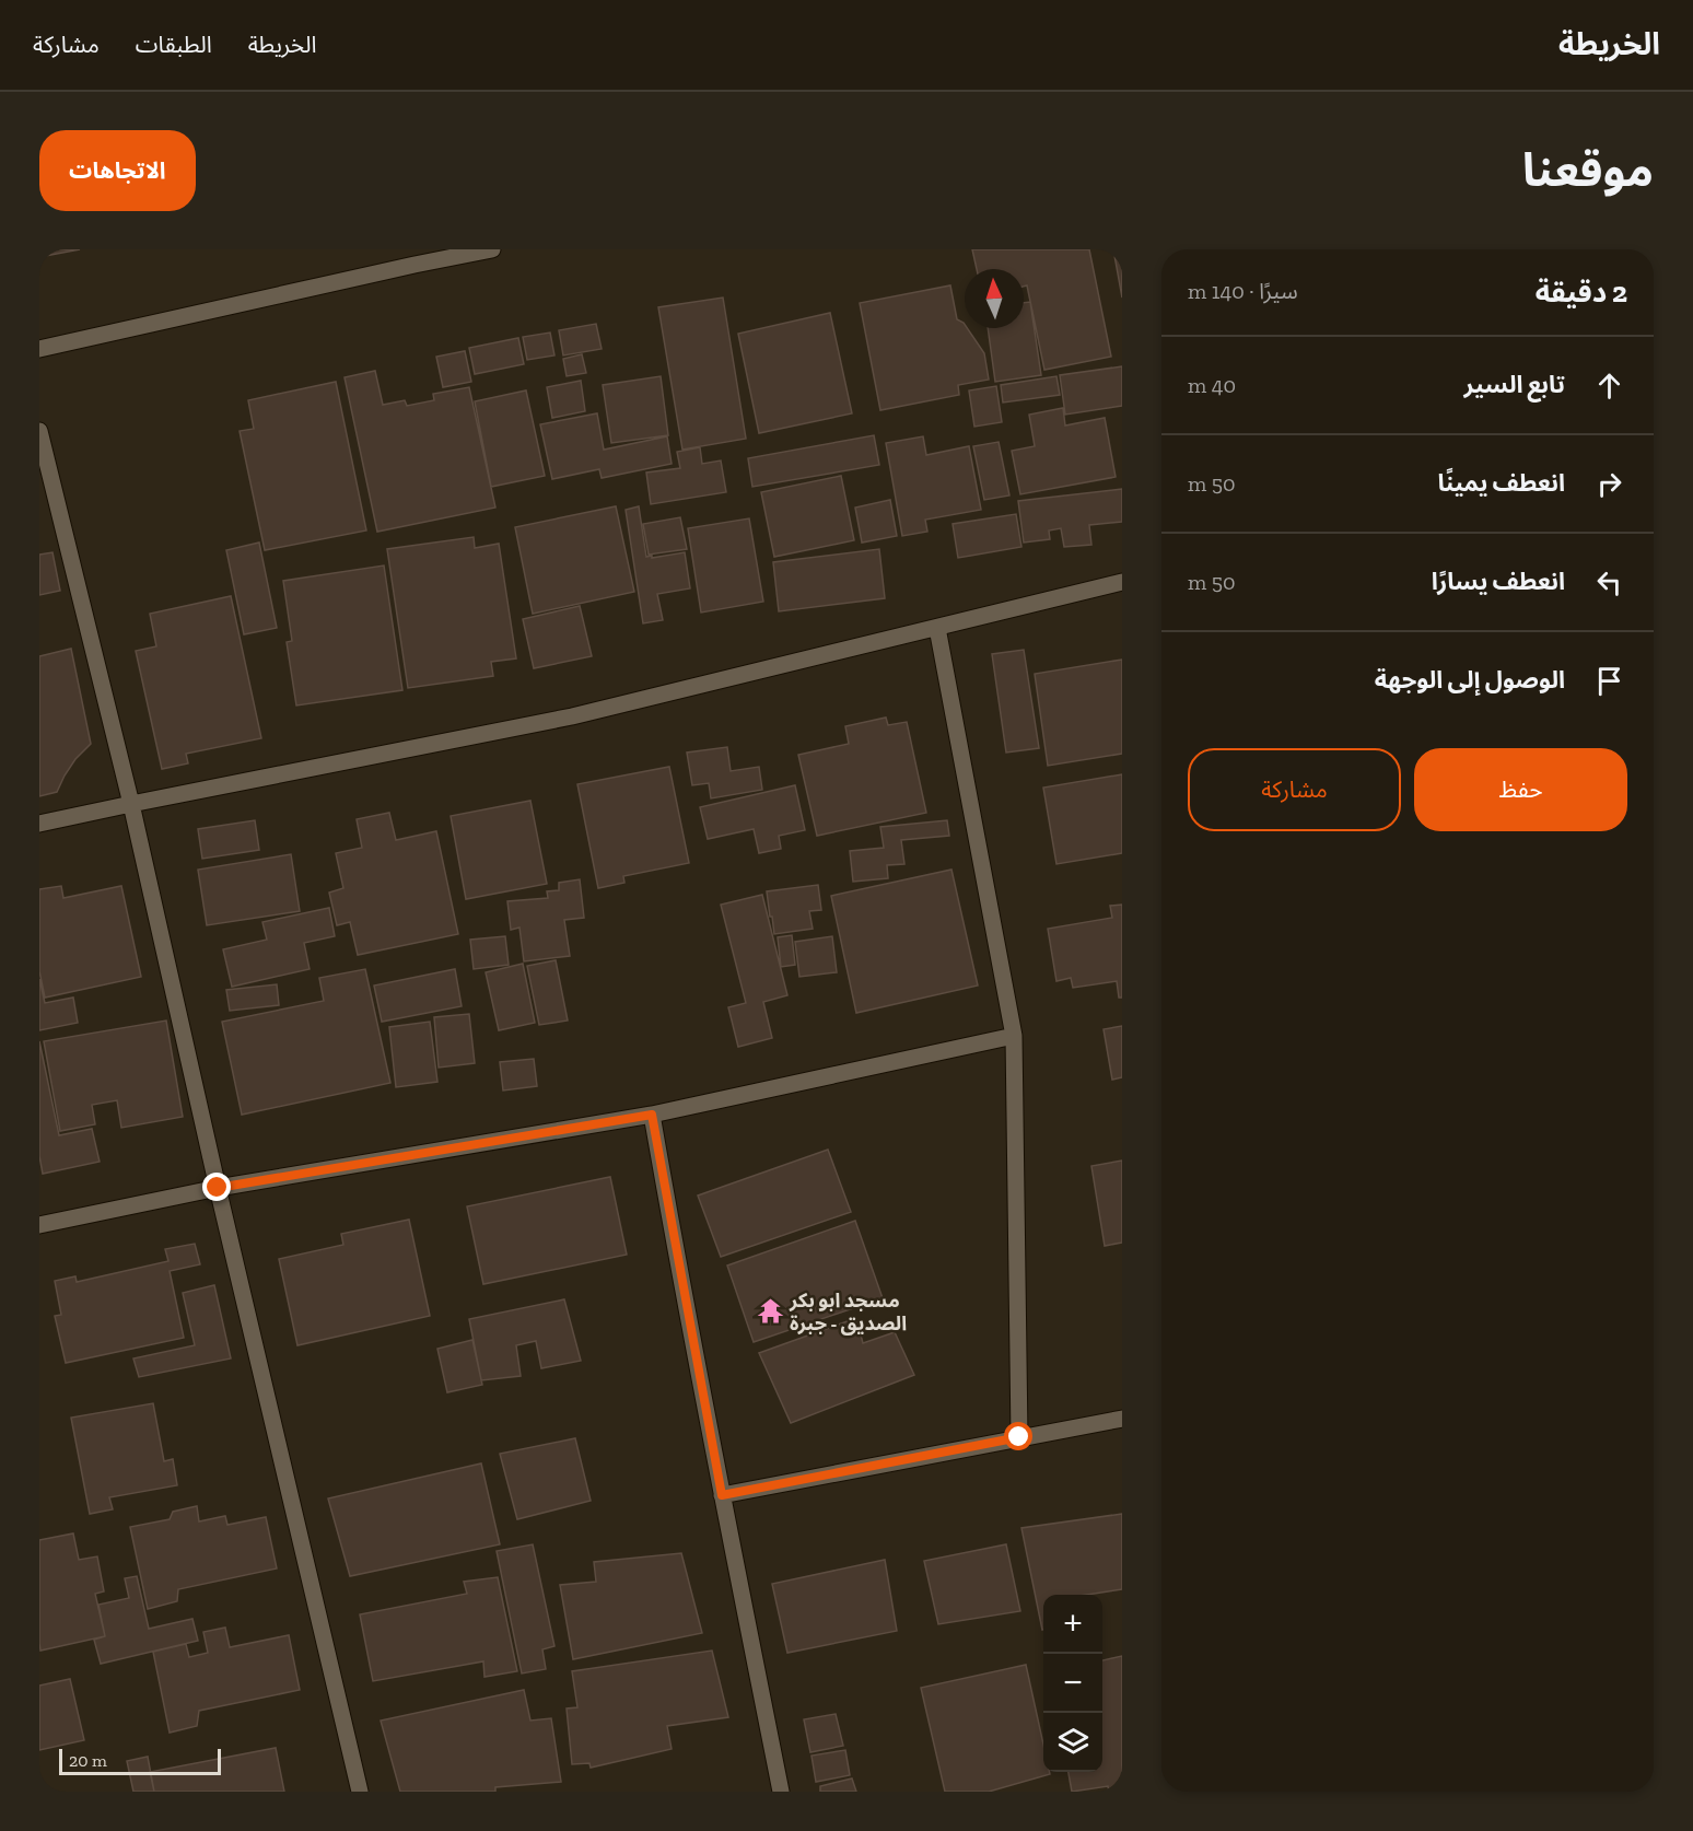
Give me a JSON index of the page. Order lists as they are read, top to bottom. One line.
{"places":{"temple":["مسجد ابو بكر الصديق - جبرة"]},"scale_bar":"20 m","north":"top","page":{"header":"الخريطة","nav":["الخريطة","الطبقات","مشاركة"],"title":"موقعنا","buttons":["الاتجاهات",["حفظ","مشاركة"]],"heading":["2 دقيقة","سيرًا · 140 m"],"list":[["تابع السير","40 m"],["انعطف يمينًا","50 m"],["انعطف يسارًا","50 m"],"الوصول إلى الوجهة"],"map_buttons":["+","−"],"scale":"20 m"}}
